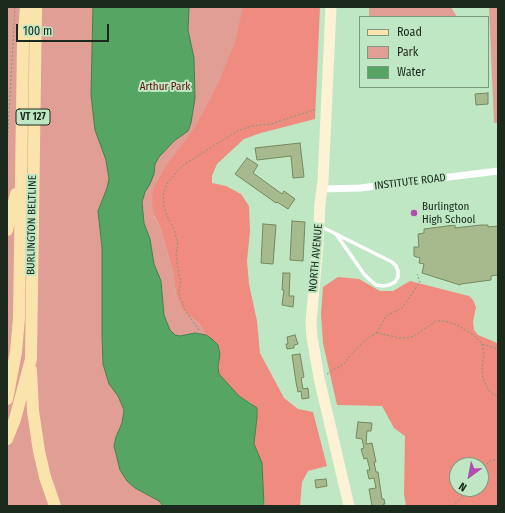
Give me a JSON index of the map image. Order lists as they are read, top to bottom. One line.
{"streets":{"main road":["VT 127","BURLINGTON BELTLINE","NORTH AVENUE"],"street":["INSTITUTE ROAD"]},"crossings":[["INSTITUTE ROAD","NORTH AVENUE"]],"parks":["Arthur Park"],"places":["Burlington High School"],"legend":["Road","Park","Water"],"scale_bar":"100 m","north":"bottom left"}
